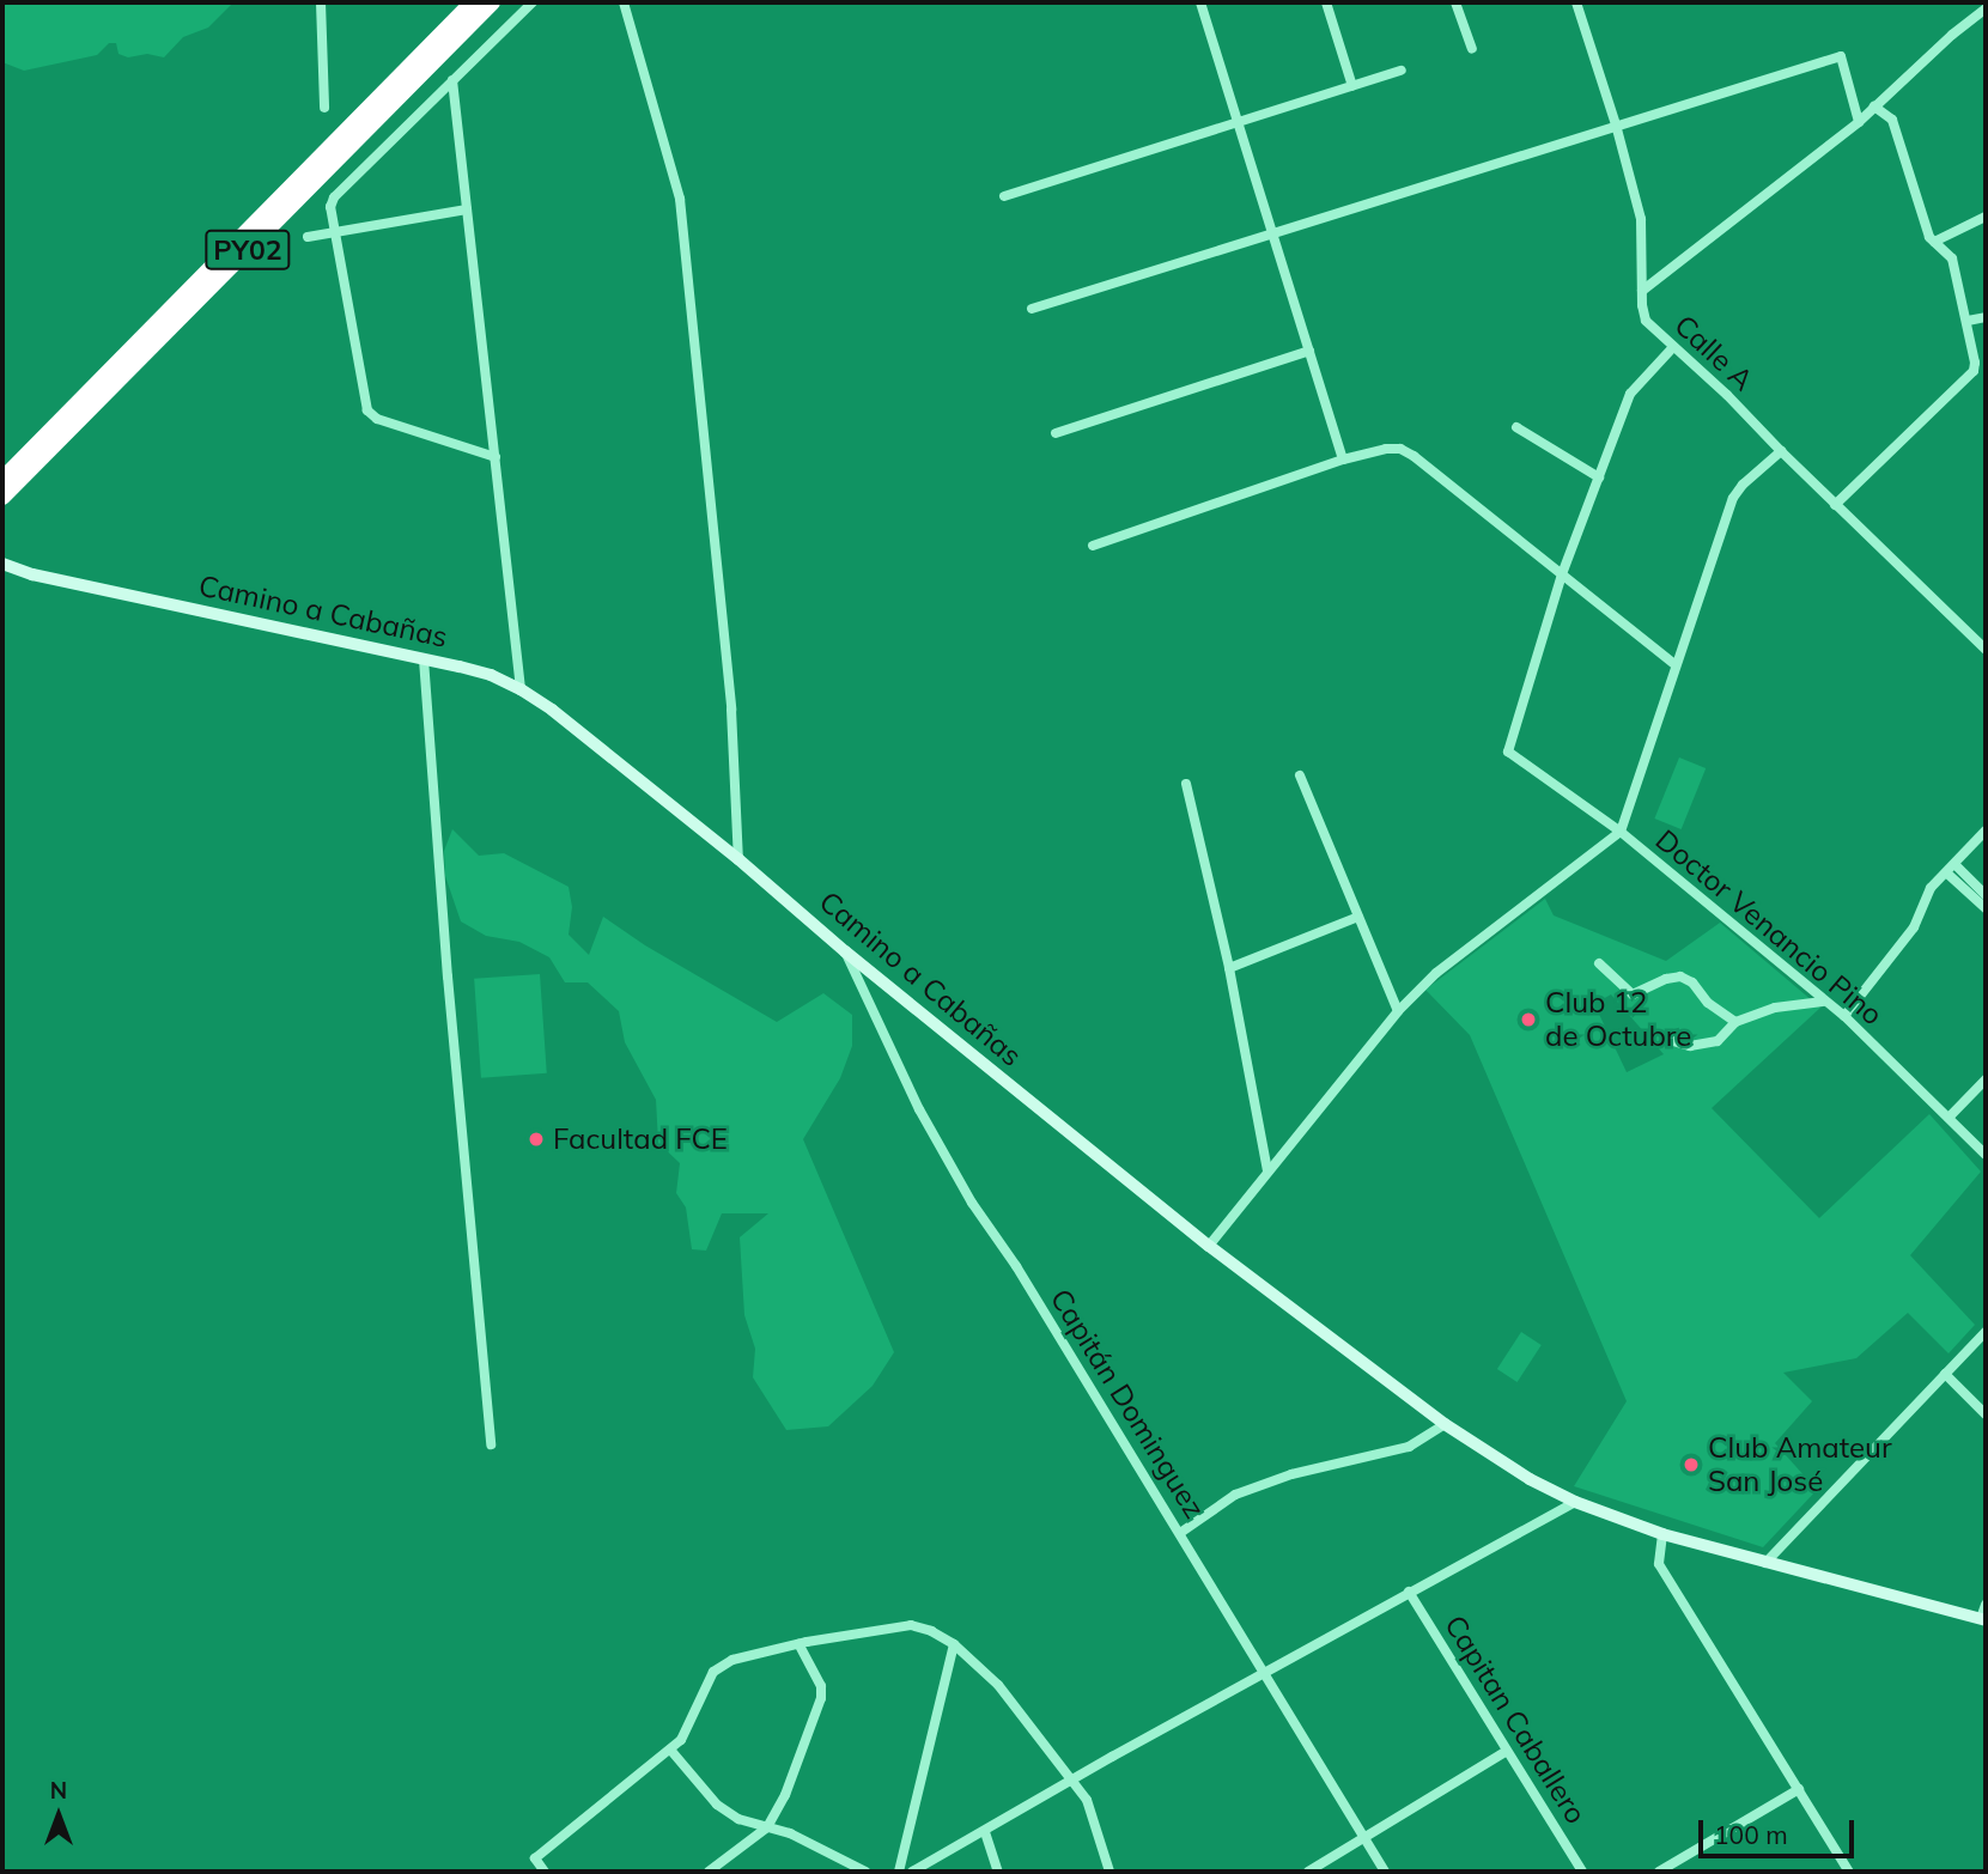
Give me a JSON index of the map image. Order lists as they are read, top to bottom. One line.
{"streets":{"highway":["PY02"],"street":["Calle A","Camino a Cabañas","Doctor Venancio Pino","Capitán Dominguez","Capitan Caballero"]},"crossings":[["Camino a Cabañas","Capitán Dominguez"]],"places":["Club 12 de Octubre","Facultad FCE","Club Amateur San José"],"scale_bar":"100 m","north":"top"}
